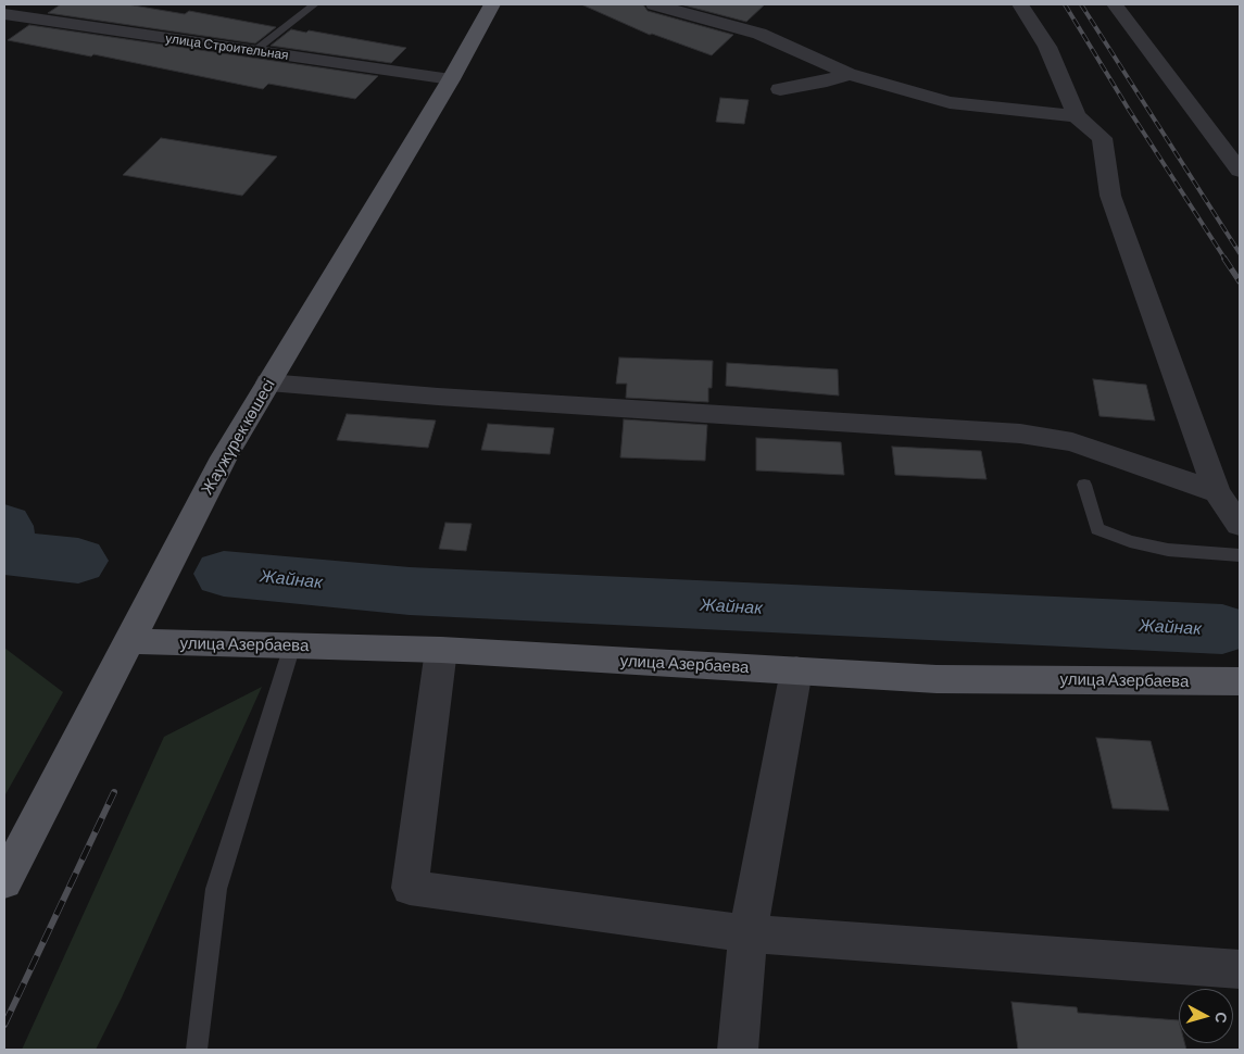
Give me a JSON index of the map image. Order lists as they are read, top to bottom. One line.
{"streets":{"main road":["Жаужүрек көшесі","улица Азербаева"],"street":["улица Строительная"]},"crossings":[["улица Строительная","Жаужүрек көшесі"],["Жаужүрек көшесі","улица Азербаева"]],"water":["Жайнак"],"north":"right"}
